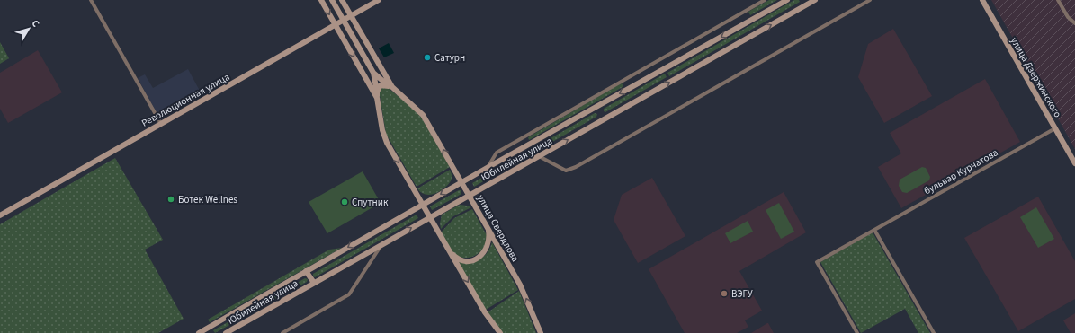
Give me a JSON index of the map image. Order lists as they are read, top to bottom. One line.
{"streets":{"main road":["улица Дзержинского","Революционная улица","Юбилейная улица","улица Свердлова"],"street":["бульвар Курчатова"]},"crossings":[["улица Дзержинского","бульвар Курчатова"],["Революционная улица","улица Свердлова"],["Юбилейная улица","улица Свердлова"]],"places":["Сатурн","Ботек Wellnes","Спутник","ВЭГУ"],"north":"top right"}
